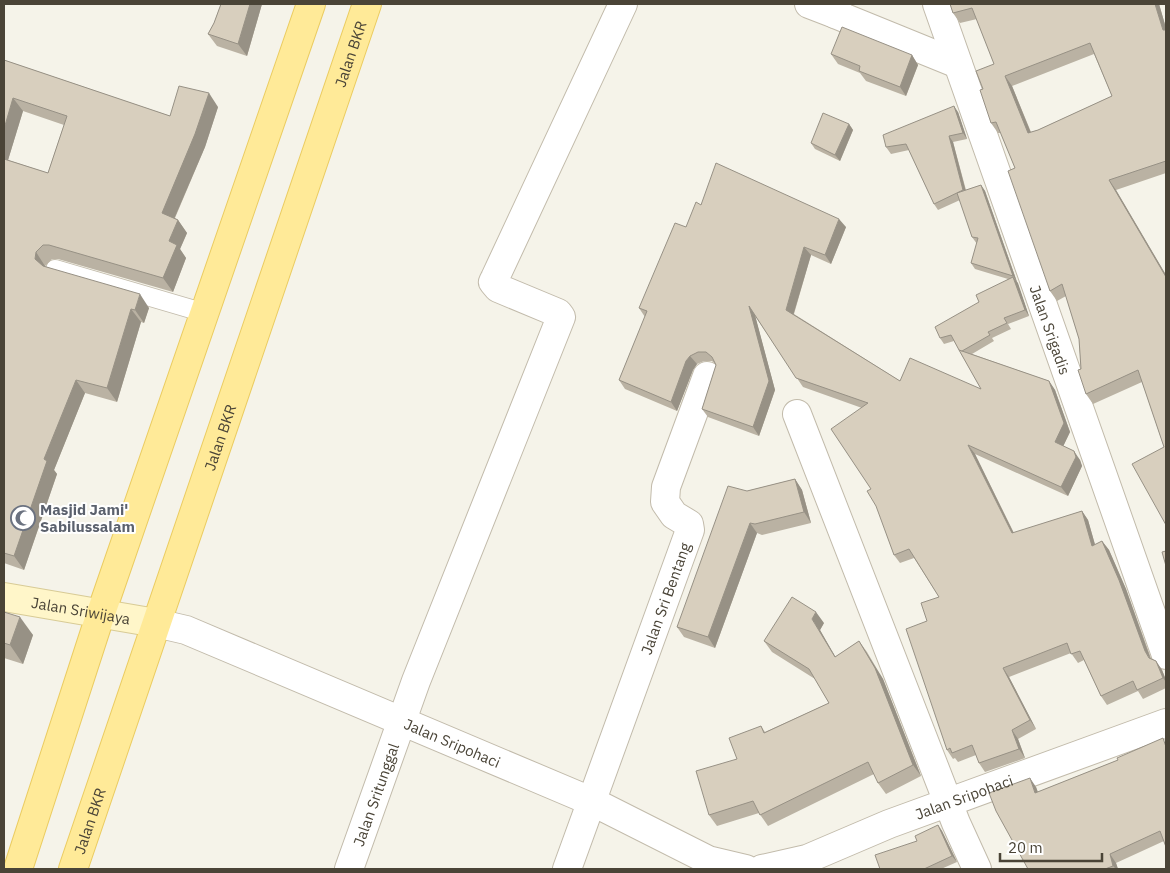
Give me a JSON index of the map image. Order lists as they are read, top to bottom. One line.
{"streets":{"main road":["Jalan BKR","Jalan Sriwijaya"],"street":["Jalan Srigadis","Jalan Sri Bentang","Jalan Sripohaci","Jalan Sritunggal"]},"crossings":[["Jalan BKR","Jalan Sriwijaya"],["Jalan BKR","Jalan Sripohaci"],["Jalan Sri Bentang","Jalan Sripohaci"],["Jalan Sriwijaya","Jalan Sripohaci"],["Jalan Sripohaci","Jalan Sritunggal"]],"places":{"mosque":["Masjid Jami' Sabilussalam"]},"scale_bar":"20 m"}
